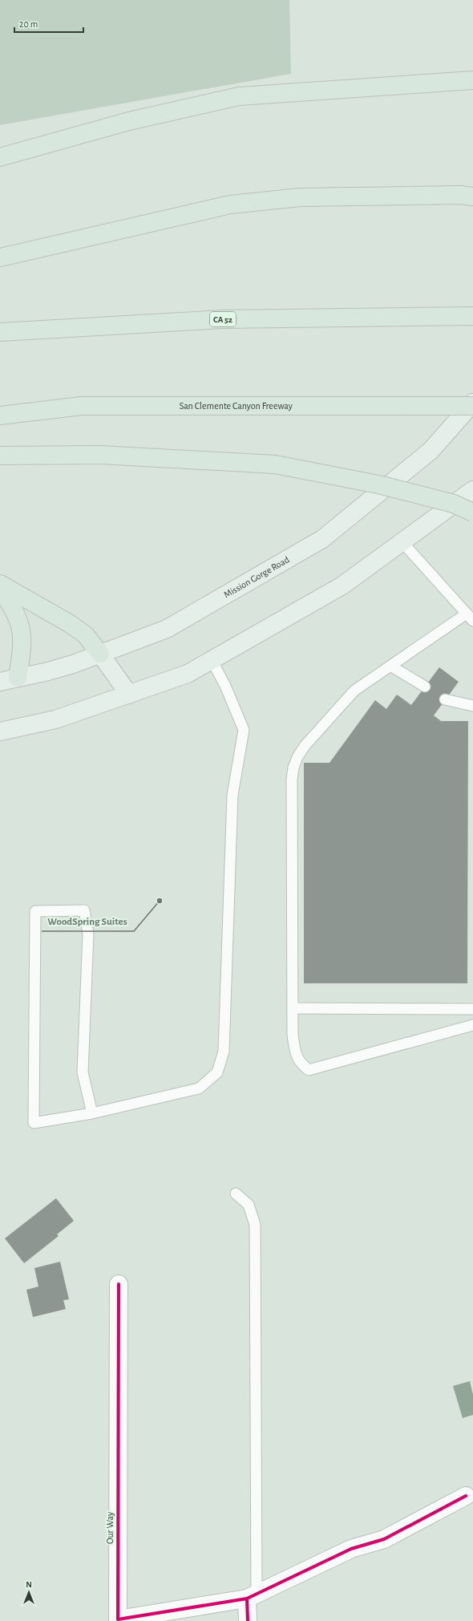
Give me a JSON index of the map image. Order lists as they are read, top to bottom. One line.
{"streets":{"highway":["CA 52","San Clemente Canyon Freeway"],"main road":["Mission Gorge Road"],"street":["Our Way"]},"places":["WoodSpring Suites"],"scale_bar":"20 m","north":"top"}
